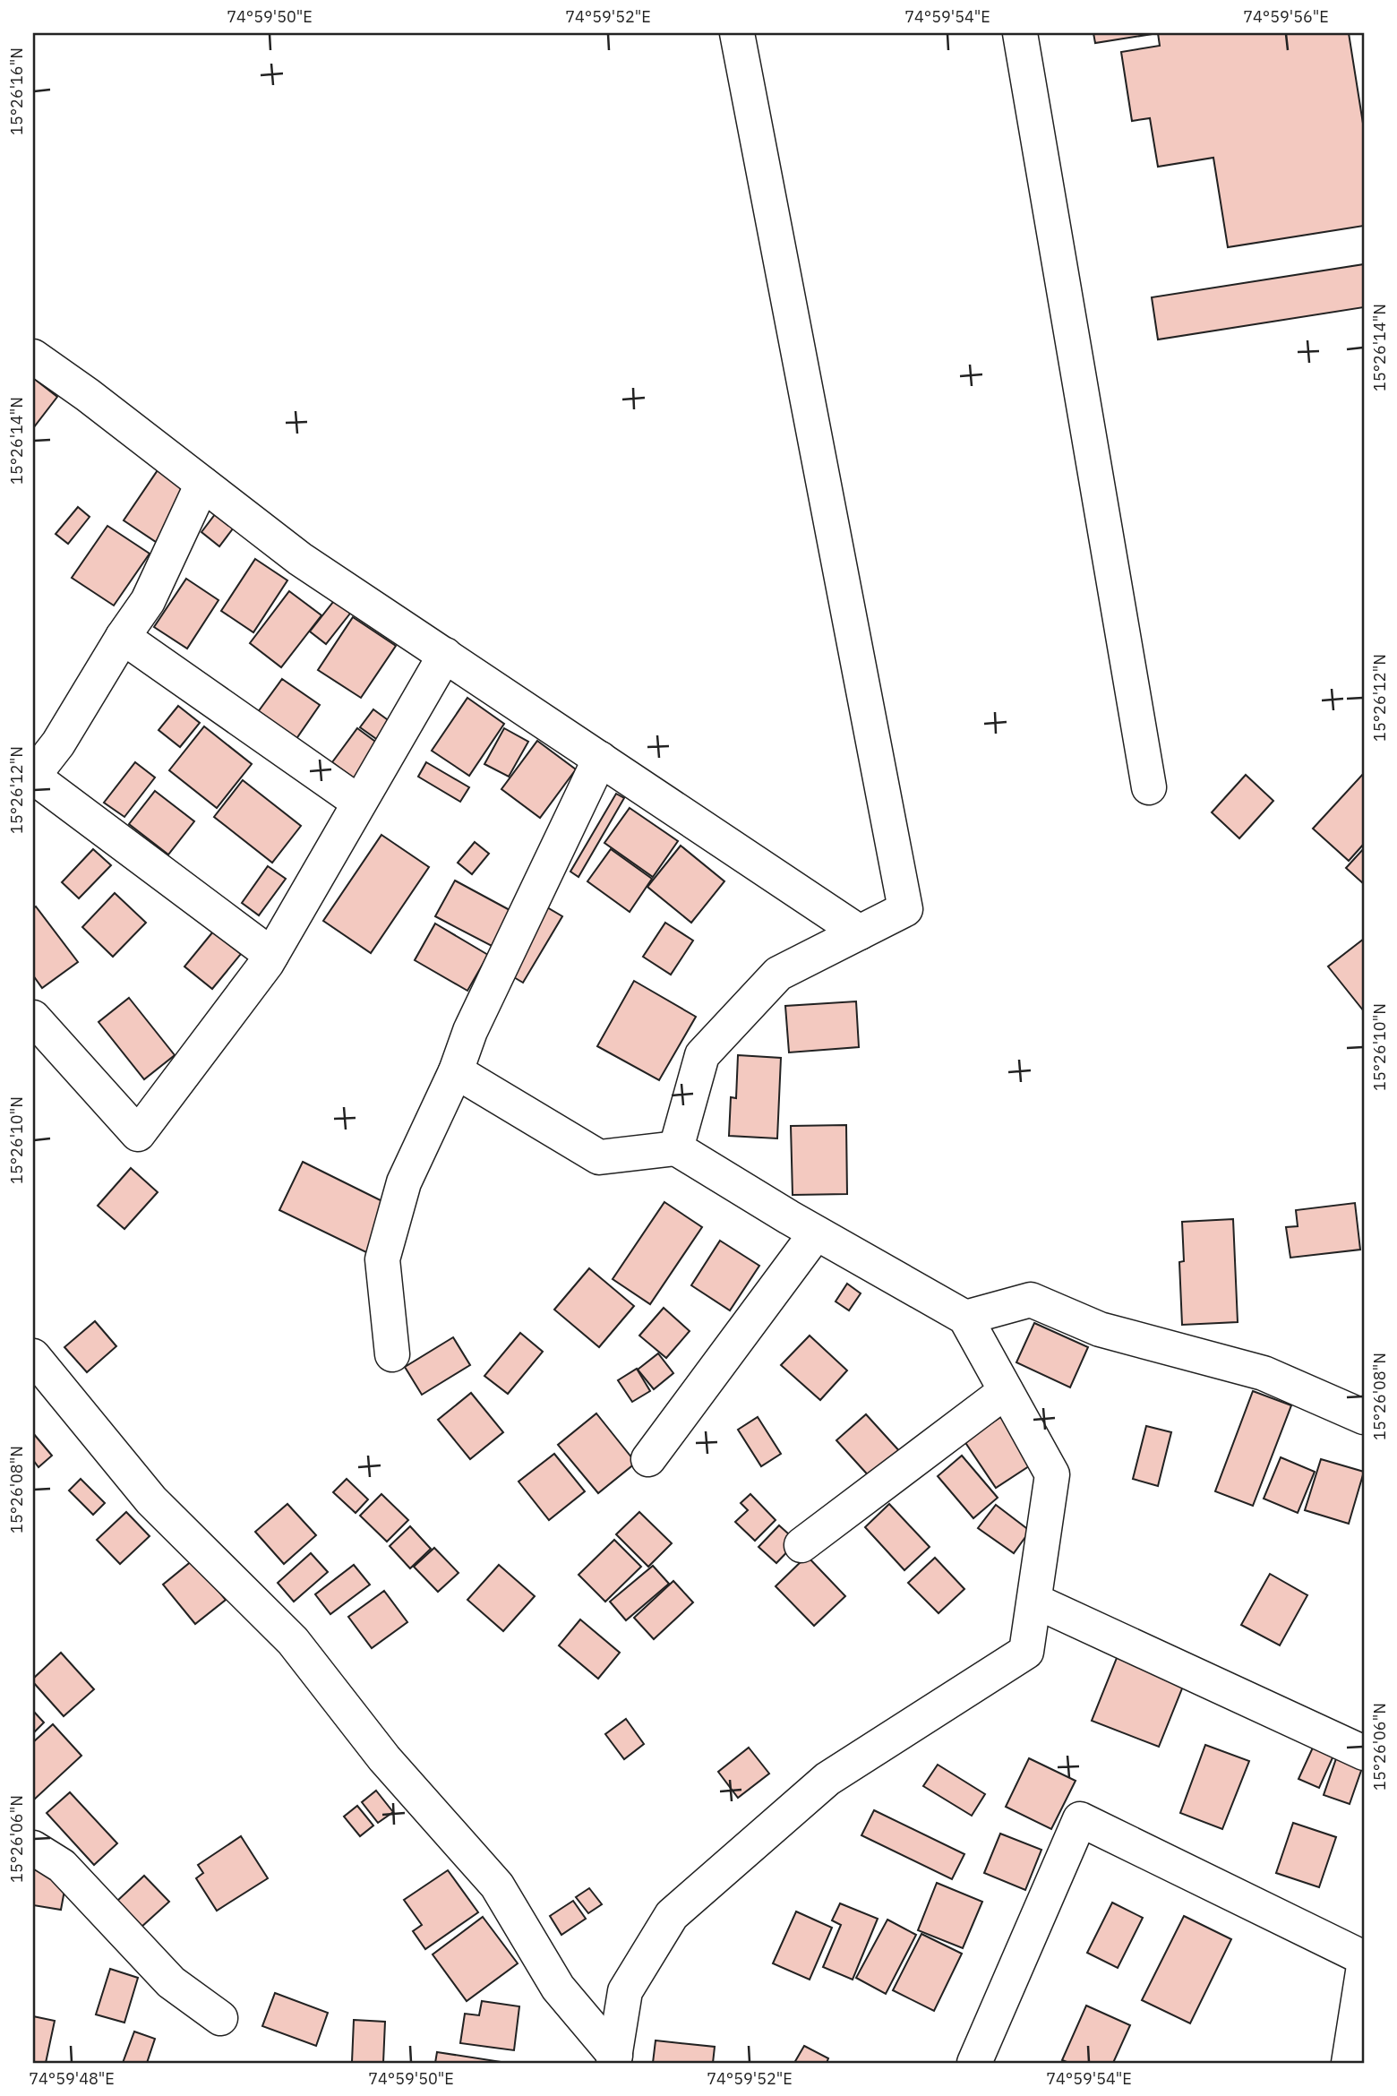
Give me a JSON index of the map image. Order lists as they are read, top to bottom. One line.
{"coordinates":["74°59'50\"E","74°59'52\"E","74°59'54\"E","74°59'56\"E","15°26'16\"N","15°26'14\"N","15°26'12\"N","15°26'10\"N","15°26'08\"N","15°26'06\"N","74°59'48\"E"]}
